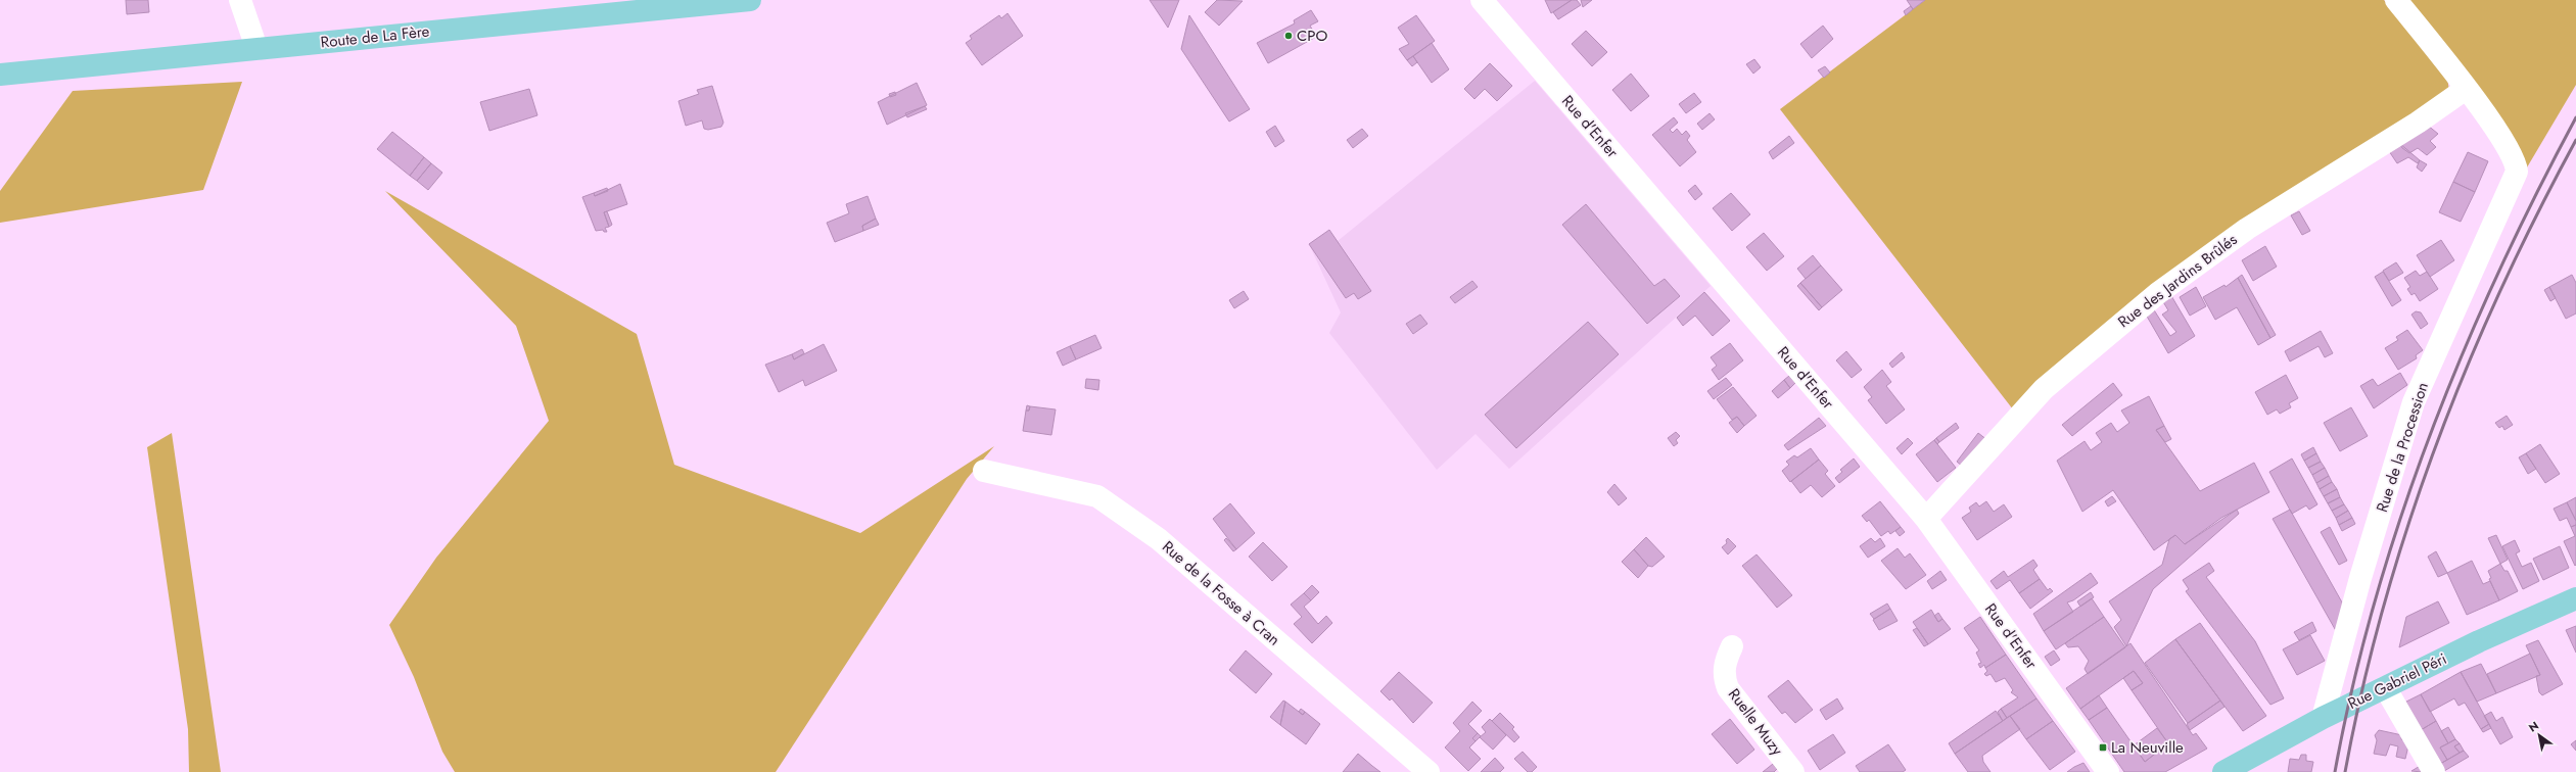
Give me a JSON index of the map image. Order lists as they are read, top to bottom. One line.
{"streets":{"main road":["Route de La Fère","Rue Gabriel Péri"],"street":["Rue d'Enfer","Rue des Jardins Brûlés","Rue de la Procession","Rue de la Fosse à Cran","Ruelle Muzy"]},"crossings":[["Rue d'Enfer","Rue des Jardins Brûlés"],["Rue des Jardins Brûlés","Rue de la Procession"],["Rue de la Procession","Rue Gabriel Péri"]],"places":{"other":["CPO"],"transit":["La Neuville"]},"north":"top left"}
